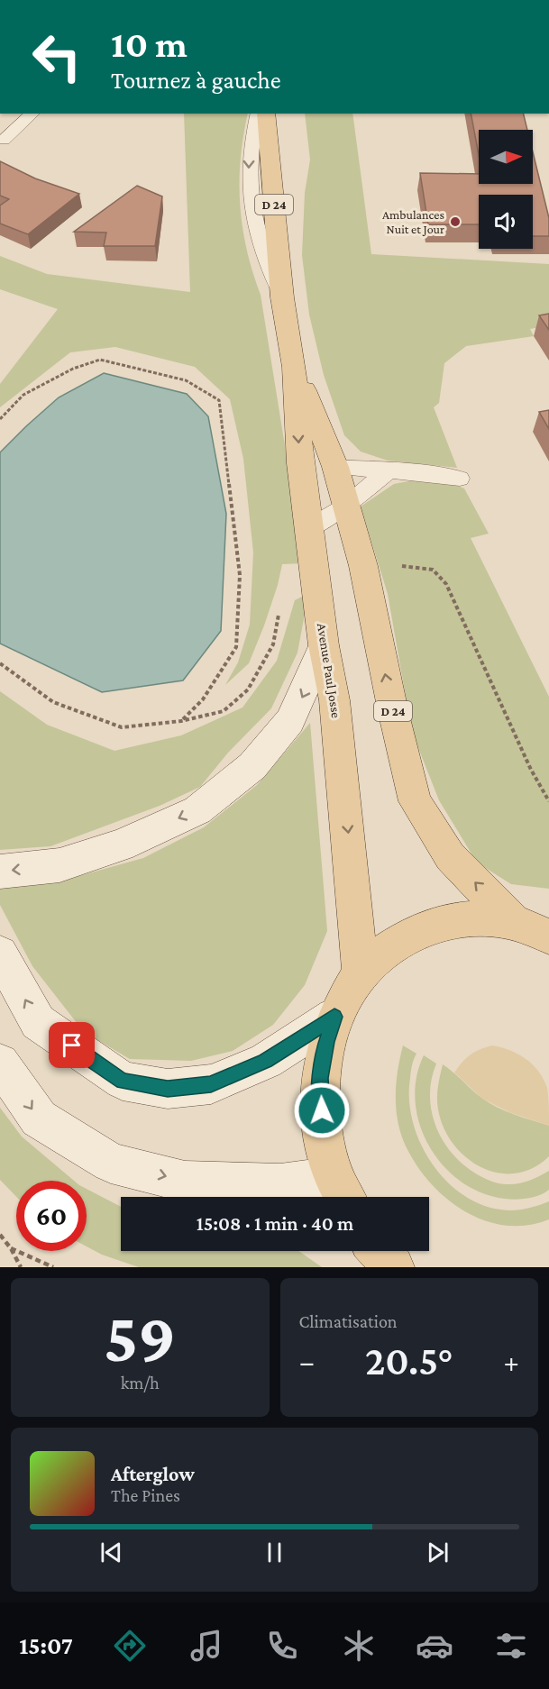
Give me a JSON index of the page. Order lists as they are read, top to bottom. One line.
{"streets":{"main road":["D 24","Avenue Paul Josse"]},"places":["Ambulances Nuit et Jour"],"north":"right","page":{"turn":["10 m","Tournez à gauche"],"limit":"60","trip":"15:08 · 1 min · 40 m","tile":[["59","km/h"],"Climatisation"],"heat":["−","20.5°","+"],"song":["Afterglow","The Pines"],"tabs":"15:07"}}
